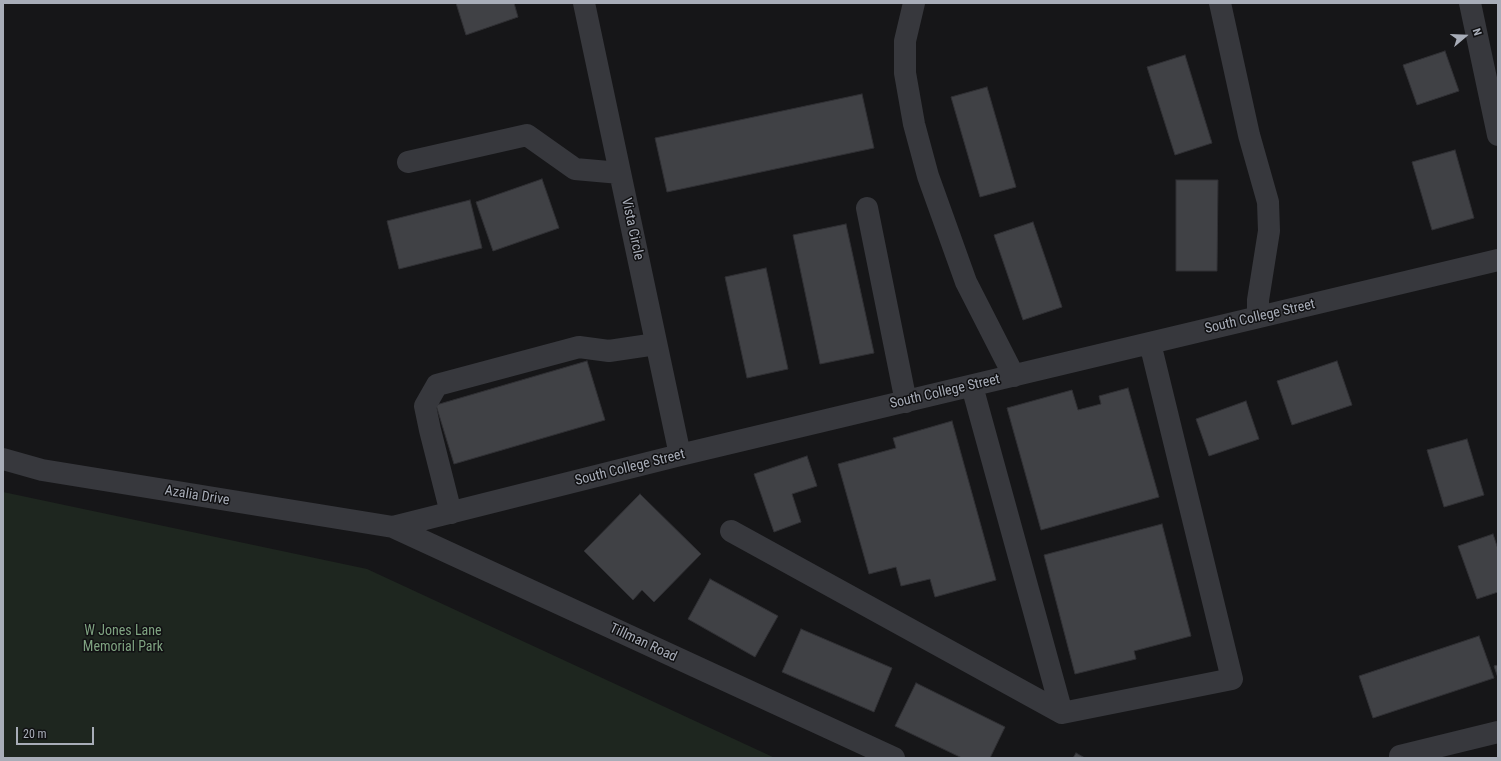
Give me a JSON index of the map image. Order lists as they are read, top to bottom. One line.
{"streets":{"street":["Vista Circle","South College Street","Azalia Drive","Tillman Road"]},"crossings":[["Vista Circle","South College Street"],["South College Street","Azalia Drive"],["South College Street","Tillman Road"],["Azalia Drive","Tillman Road"]],"parks":["W Jones Lane Memorial Park"],"scale_bar":"20 m","north":"right"}
